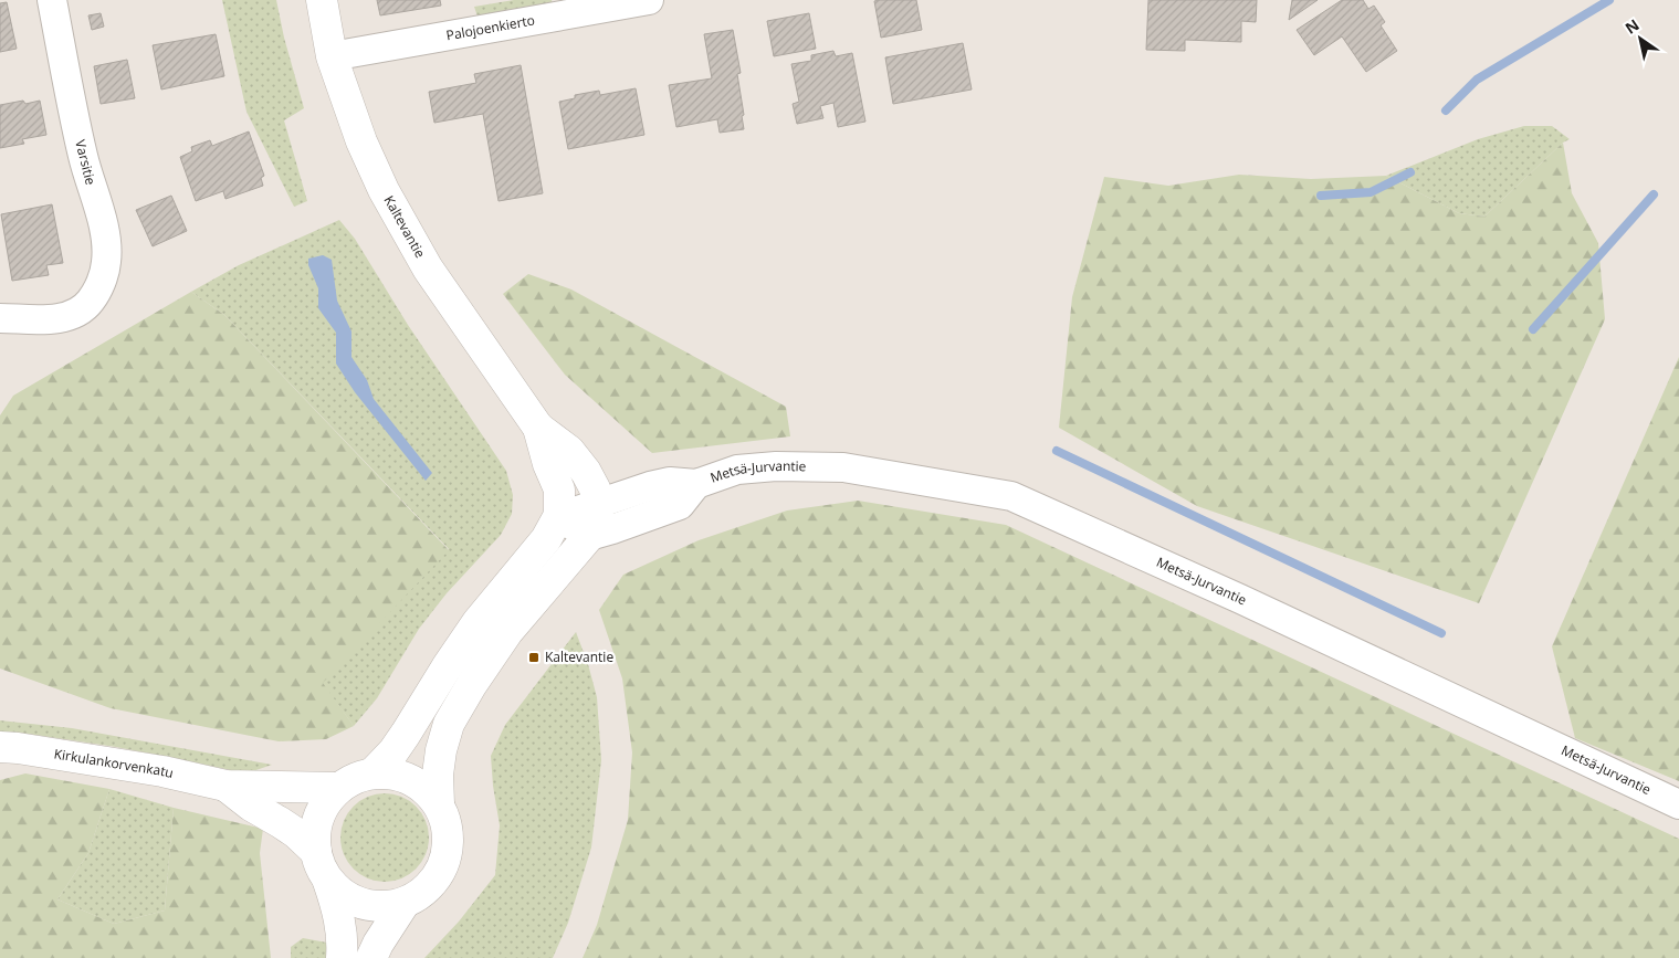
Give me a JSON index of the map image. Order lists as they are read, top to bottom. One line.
{"streets":{"street":["Palojoenkierto","Varsitie","Kaltevantie","Metsä-Jurvantie","Kirkulankorvenkatu"]},"crossings":[["Palojoenkierto","Kaltevantie"],["Kaltevantie","Metsä-Jurvantie"],["Kaltevantie","Kirkulankorvenkatu"]],"places":{"transit":["Kaltevantie"]},"north":"top left"}
